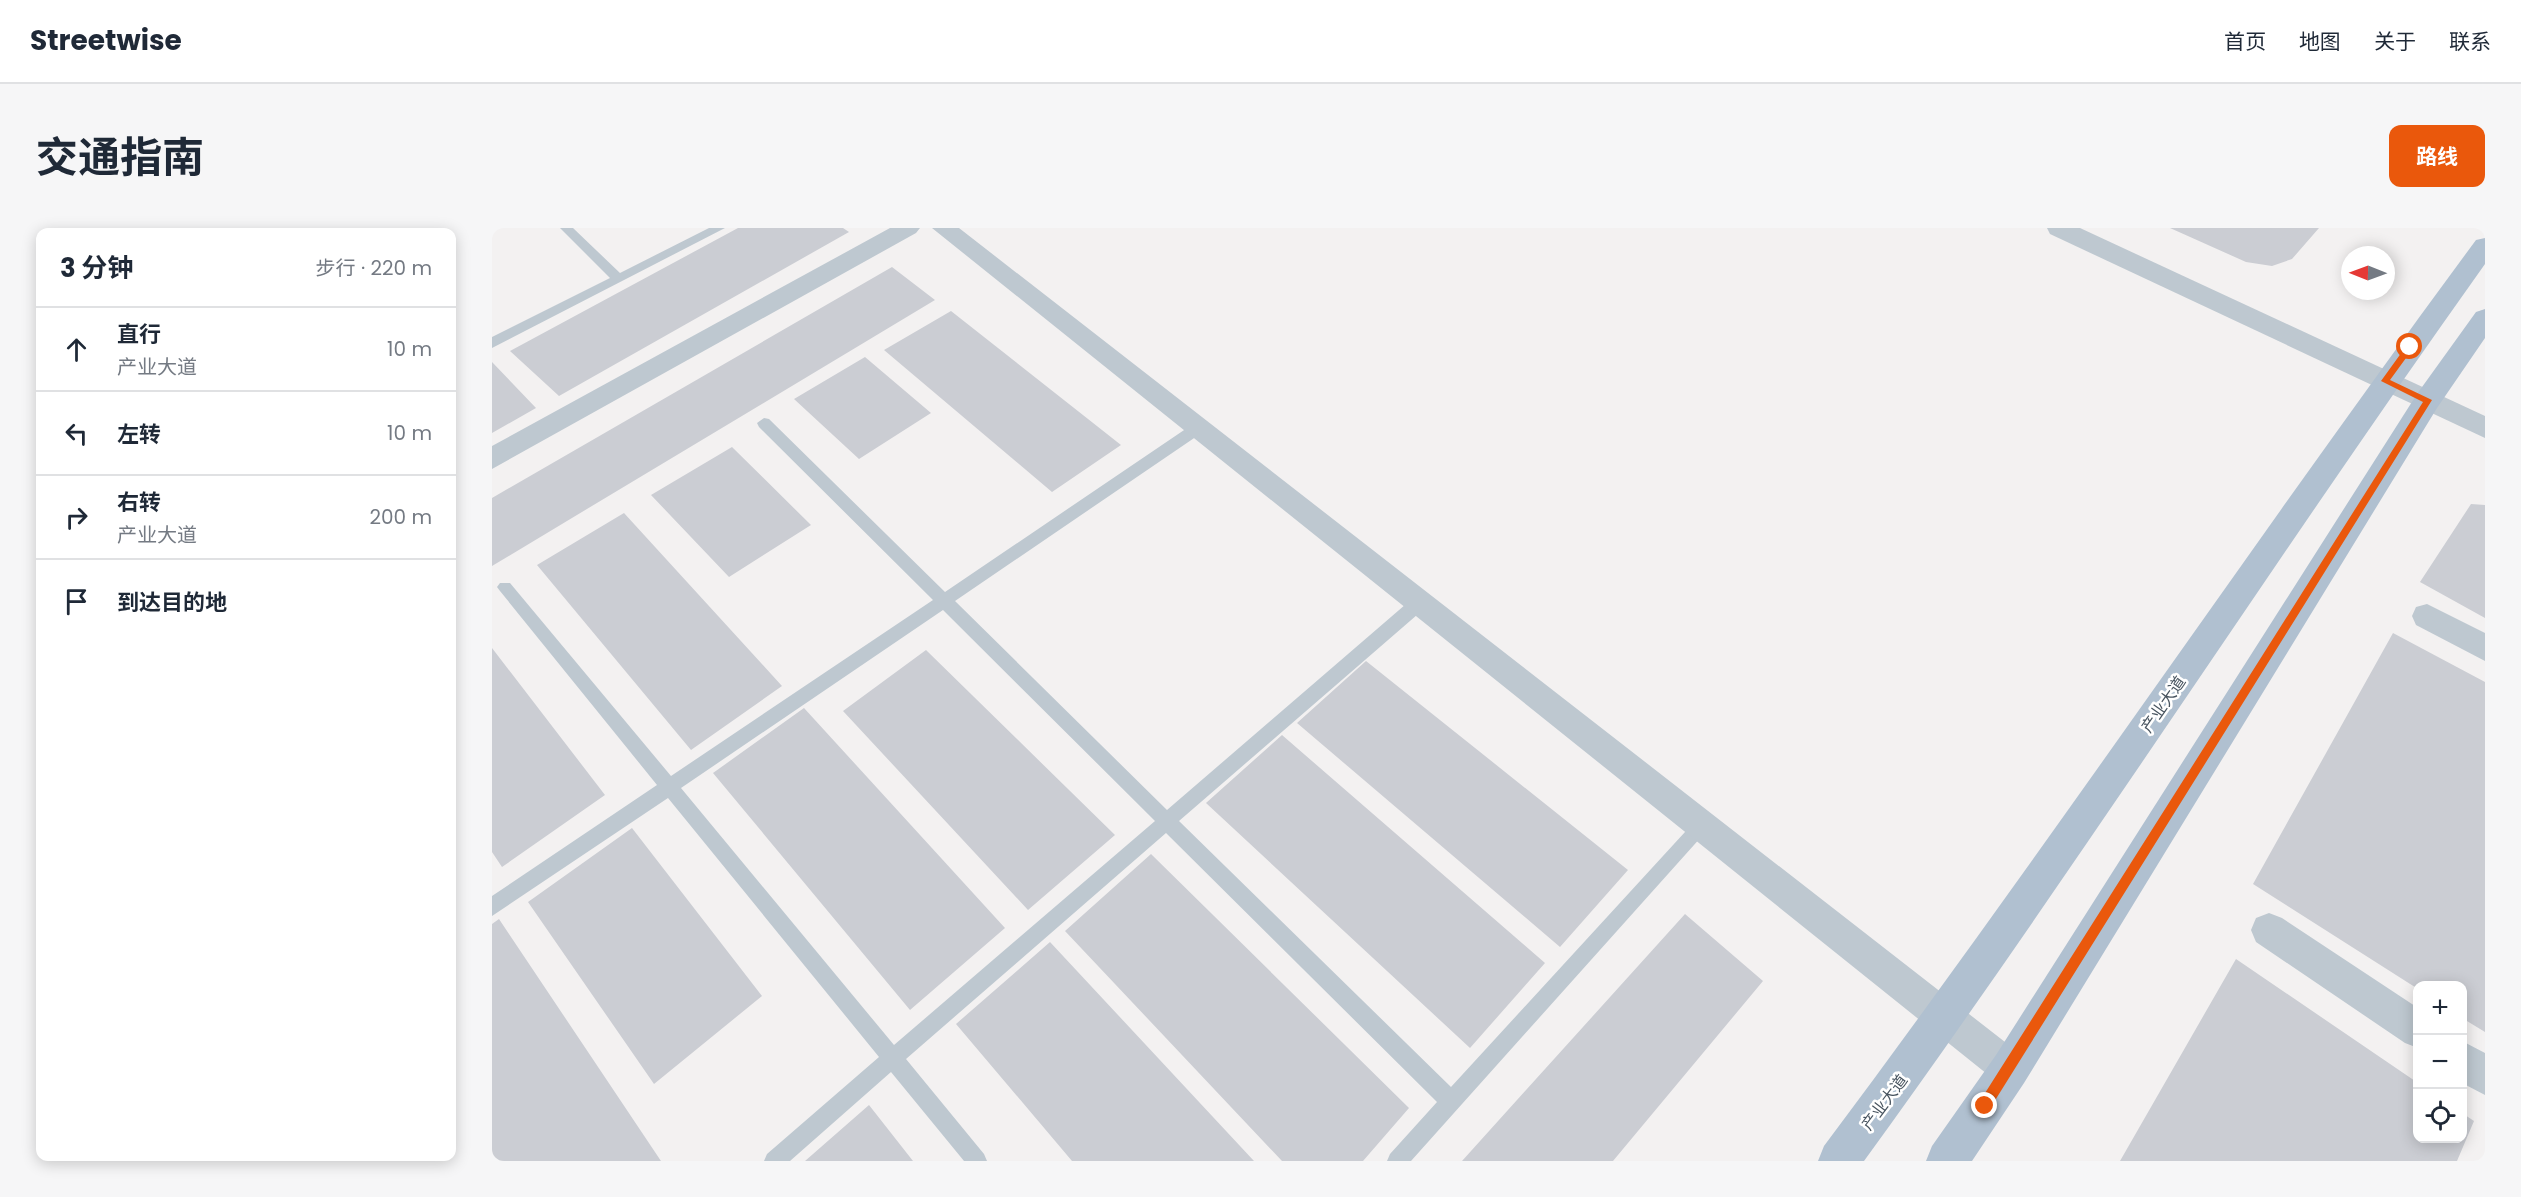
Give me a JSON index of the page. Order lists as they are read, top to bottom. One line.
{"streets":{"main road":["产业大道"]},"north":"left","page":{"header":"Streetwise","nav":["首页","地图","关于","联系"],"title":"交通指南","buttons":"路线","heading":["3 分钟","步行 · 220 m"],"list":[["直行","产业大道","10 m"],["左转","10 m"],["右转","产业大道","200 m"],"到达目的地"],"map_buttons":["+","−"]}}
